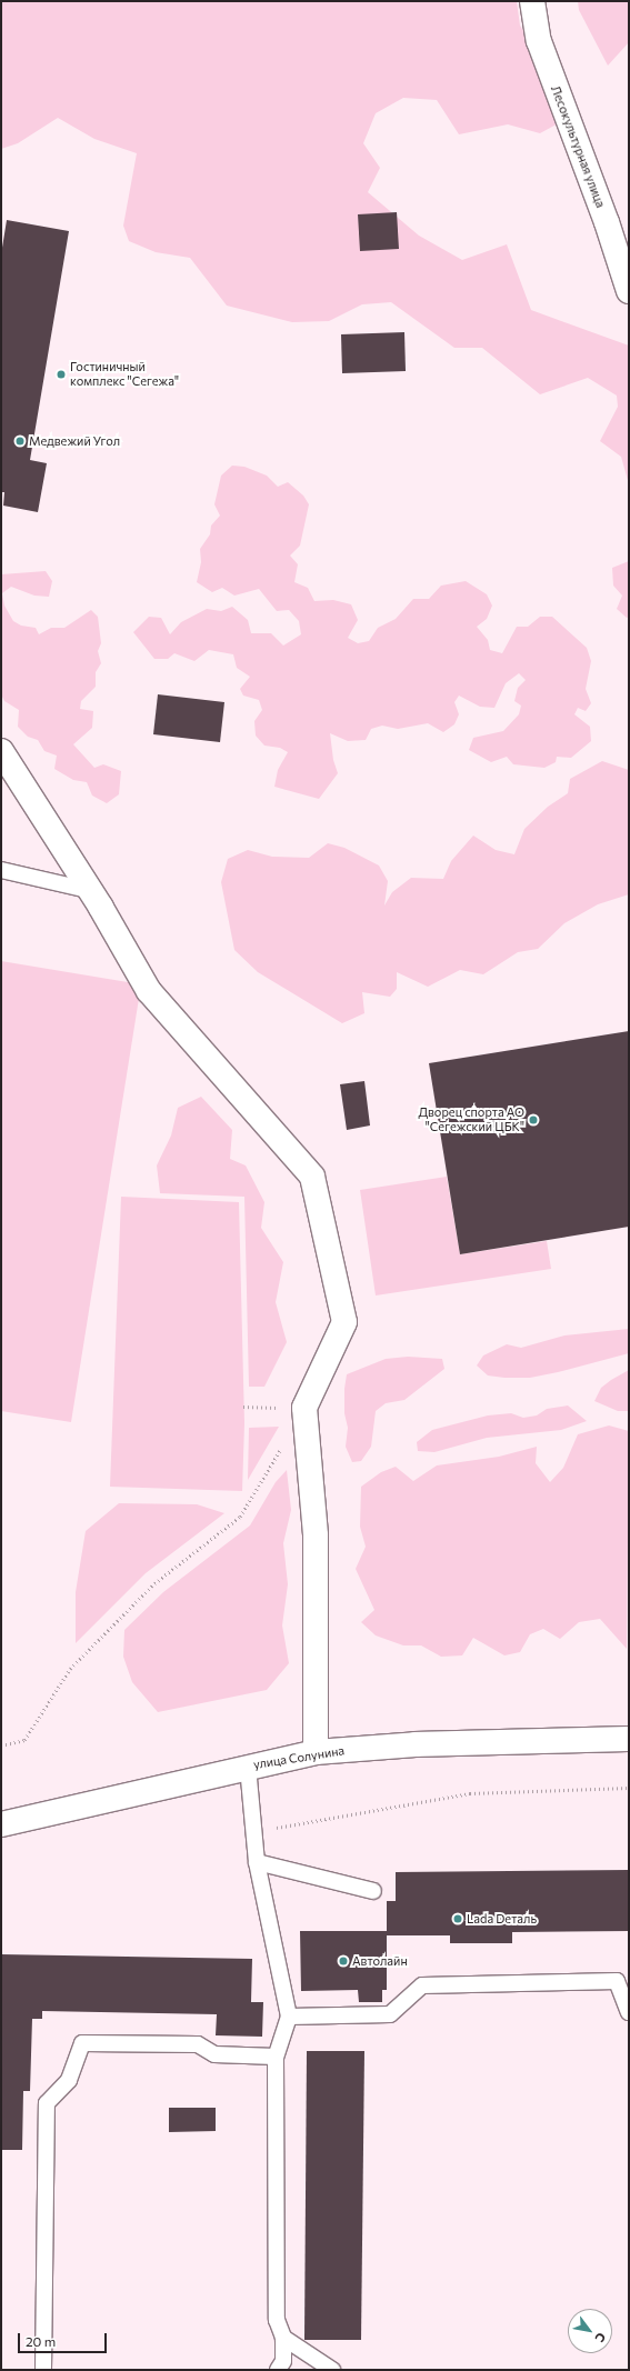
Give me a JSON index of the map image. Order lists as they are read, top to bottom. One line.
{"streets":{"street":["Лесокультурная улица","улица Солунина"]},"places":["Гостиничный комплекс \"Сегежа\"","Медвежий Угол","Дворец спорта АО \"Сегежский ЦБК\"","Lada Dеталь","Автолайн"],"scale_bar":"20 m","north":"bottom right"}
